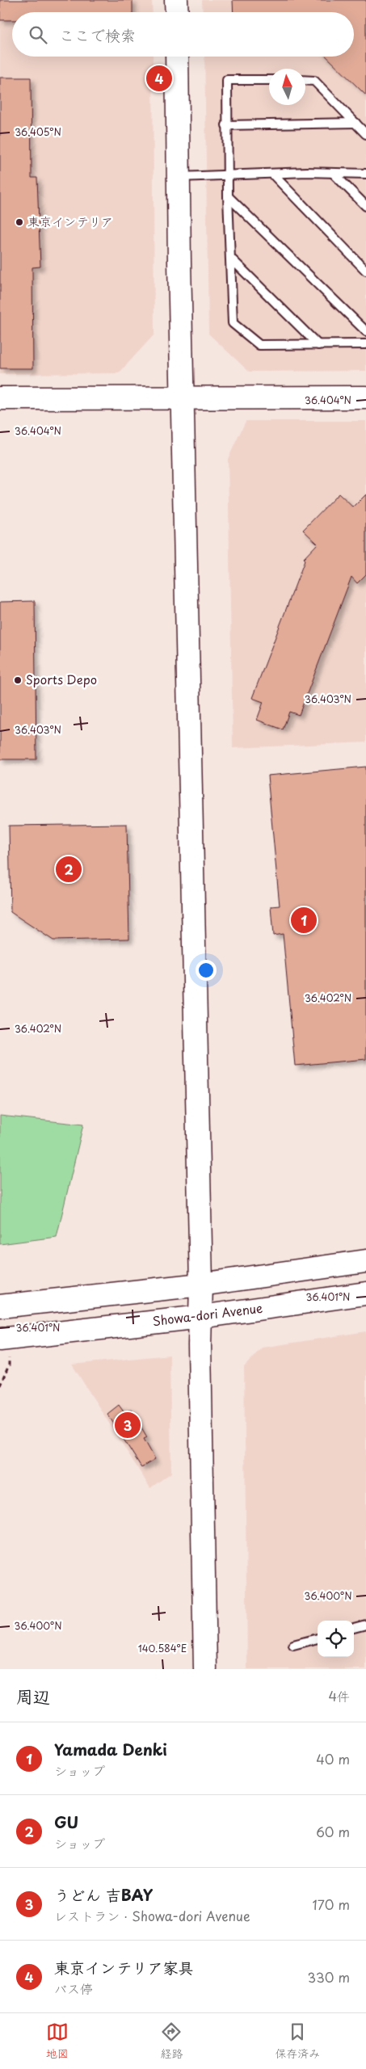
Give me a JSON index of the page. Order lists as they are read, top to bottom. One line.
{"streets":{"street":["Showa-dori Avenue"]},"places":["東京インテリア","Sports Depo"],"north":"top","page":{"search":"ここで検索","pins":["4","2","1","3"],"heading":["周辺","4件"],"list":[{"mark":"1","name":"Yamada Denki","note":"ショップ","value":"40 m"},{"mark":"2","name":"GU","note":"ショップ","value":"60 m"},{"mark":"3","name":"うどん 吉BAY","note":"レストラン · Showa-dori Avenue","value":"170 m"},{"mark":"4","name":"東京インテリア家具","note":"バス停","value":"330 m"}],"nav":["地図","経路","保存済み"]},"coordinates":["36.405°N","36.404°N","36.403°N","36.402°N","36.401°N","36.400°N","140.584°E"]}
